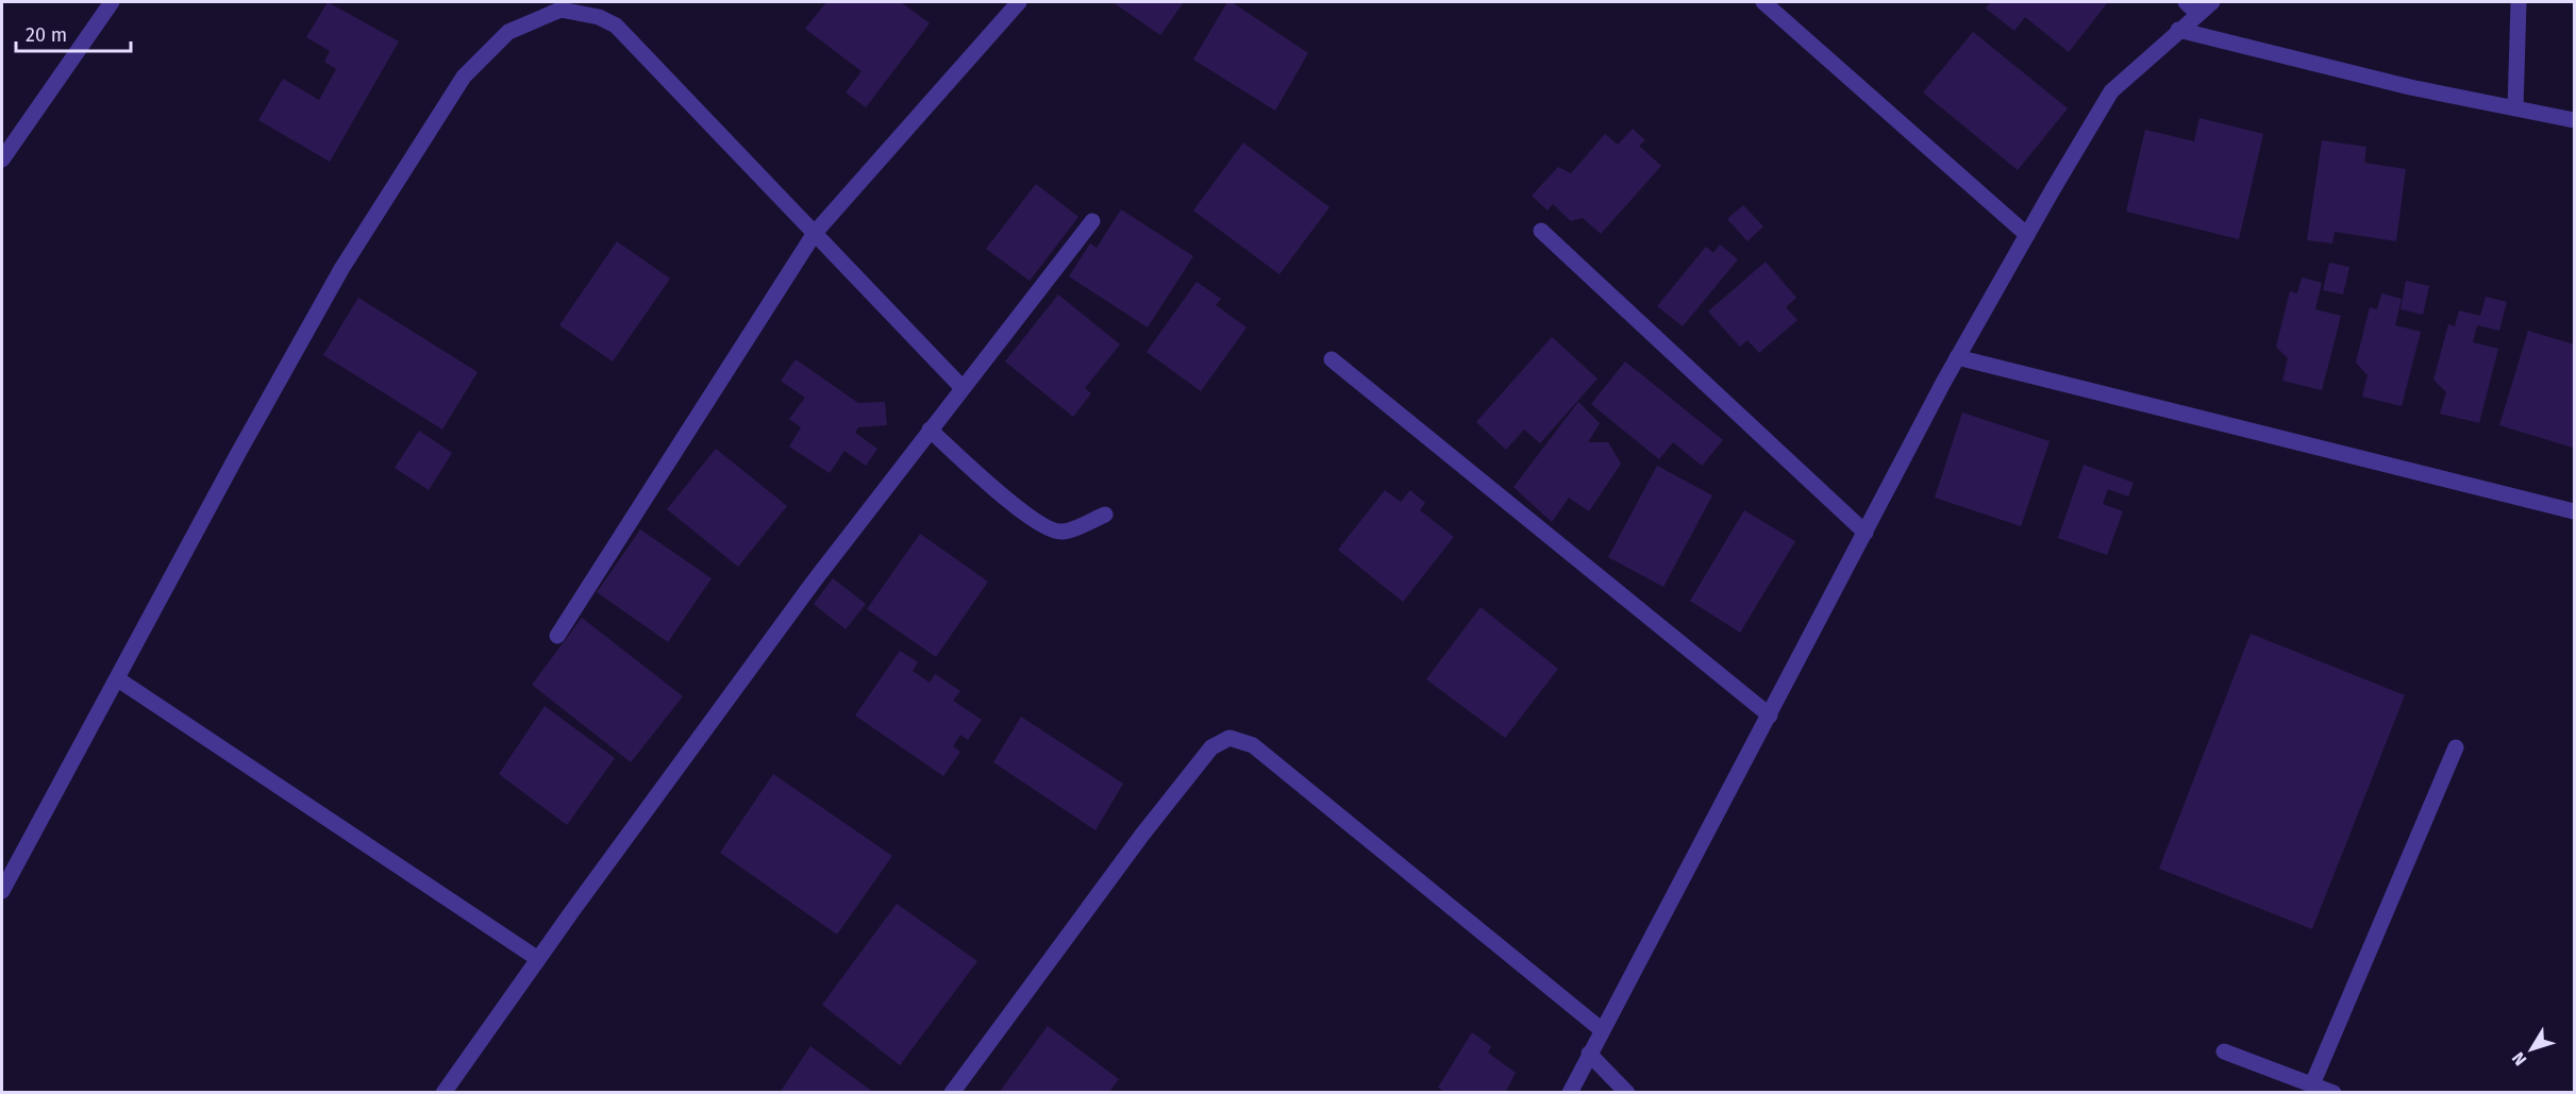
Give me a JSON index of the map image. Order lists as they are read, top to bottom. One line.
{"scale_bar":"20 m","north":"bottom left"}
